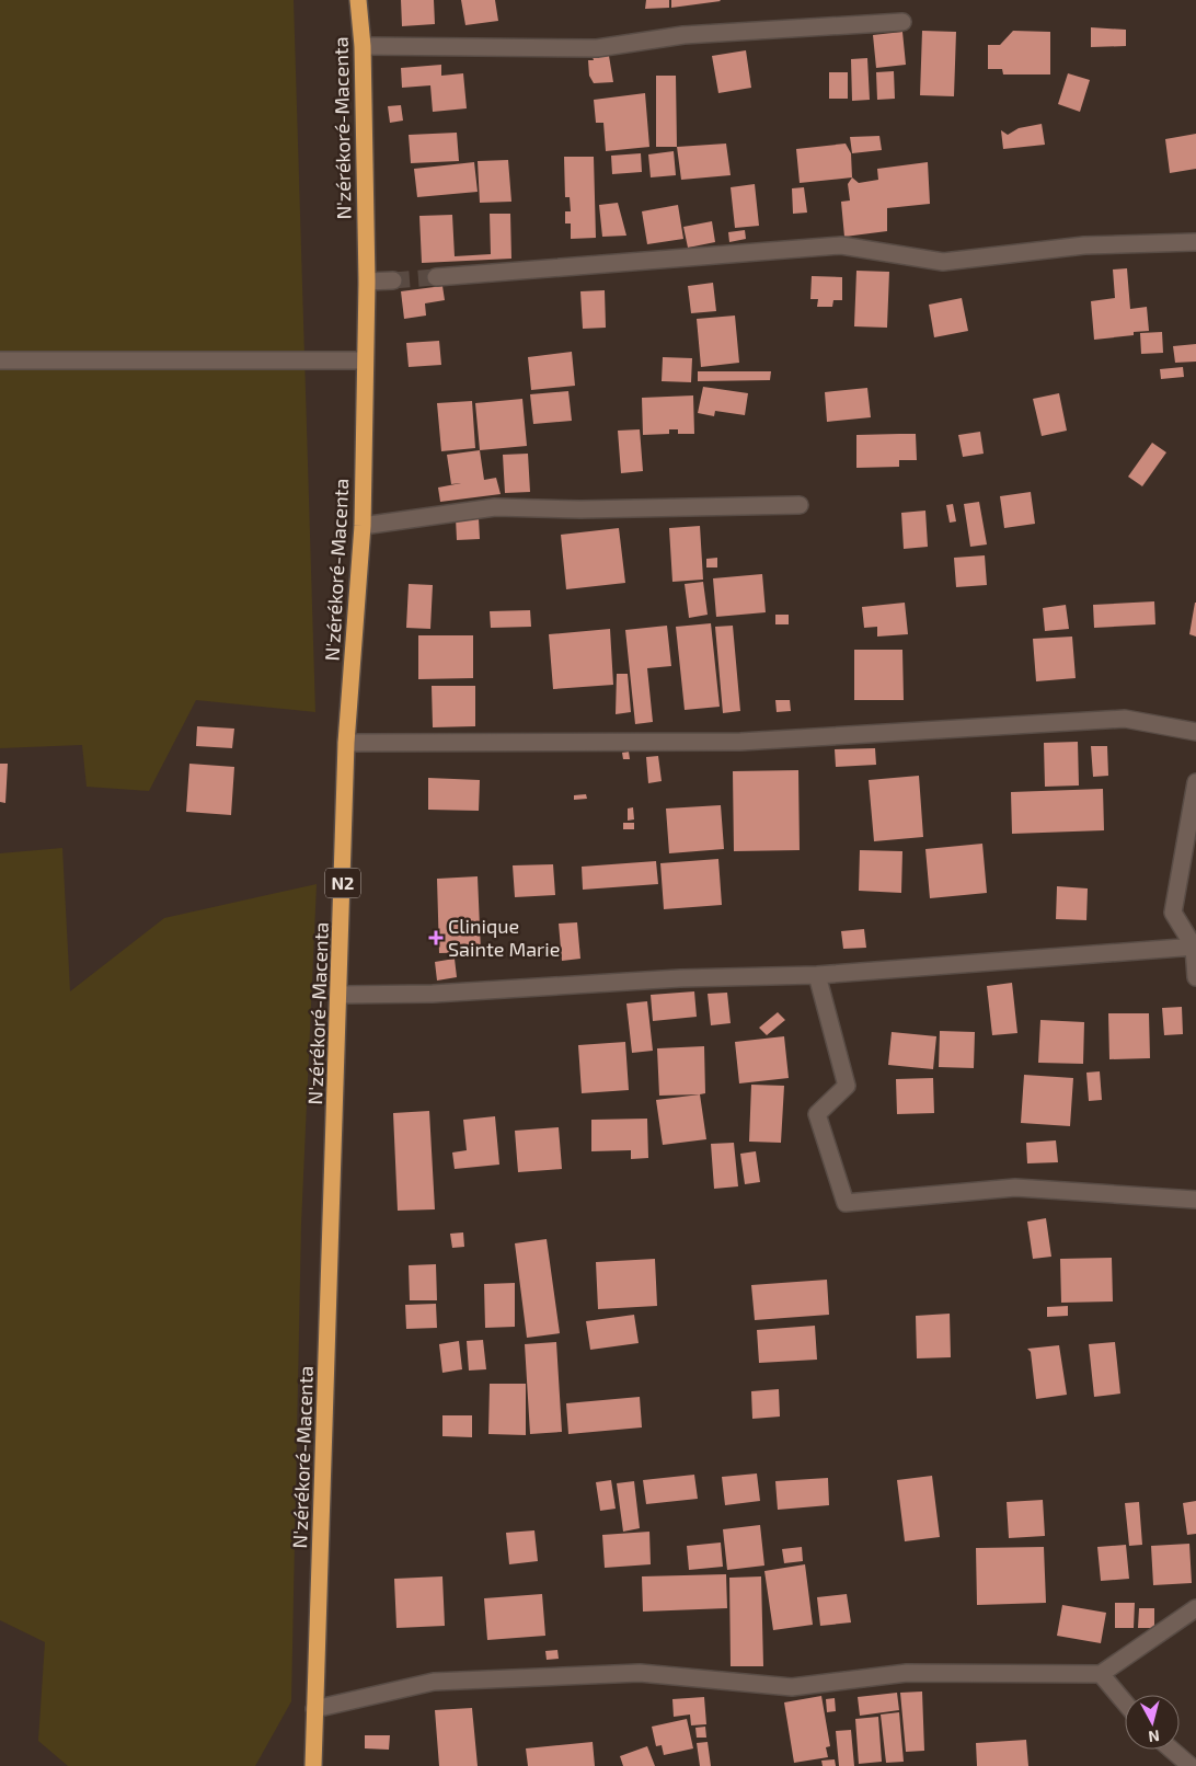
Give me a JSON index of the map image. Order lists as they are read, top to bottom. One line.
{"streets":{"highway":["N'zérékoré-Macenta","N2"]},"places":{"health":["Clinique Sainte Marie"]},"north":"bottom"}
